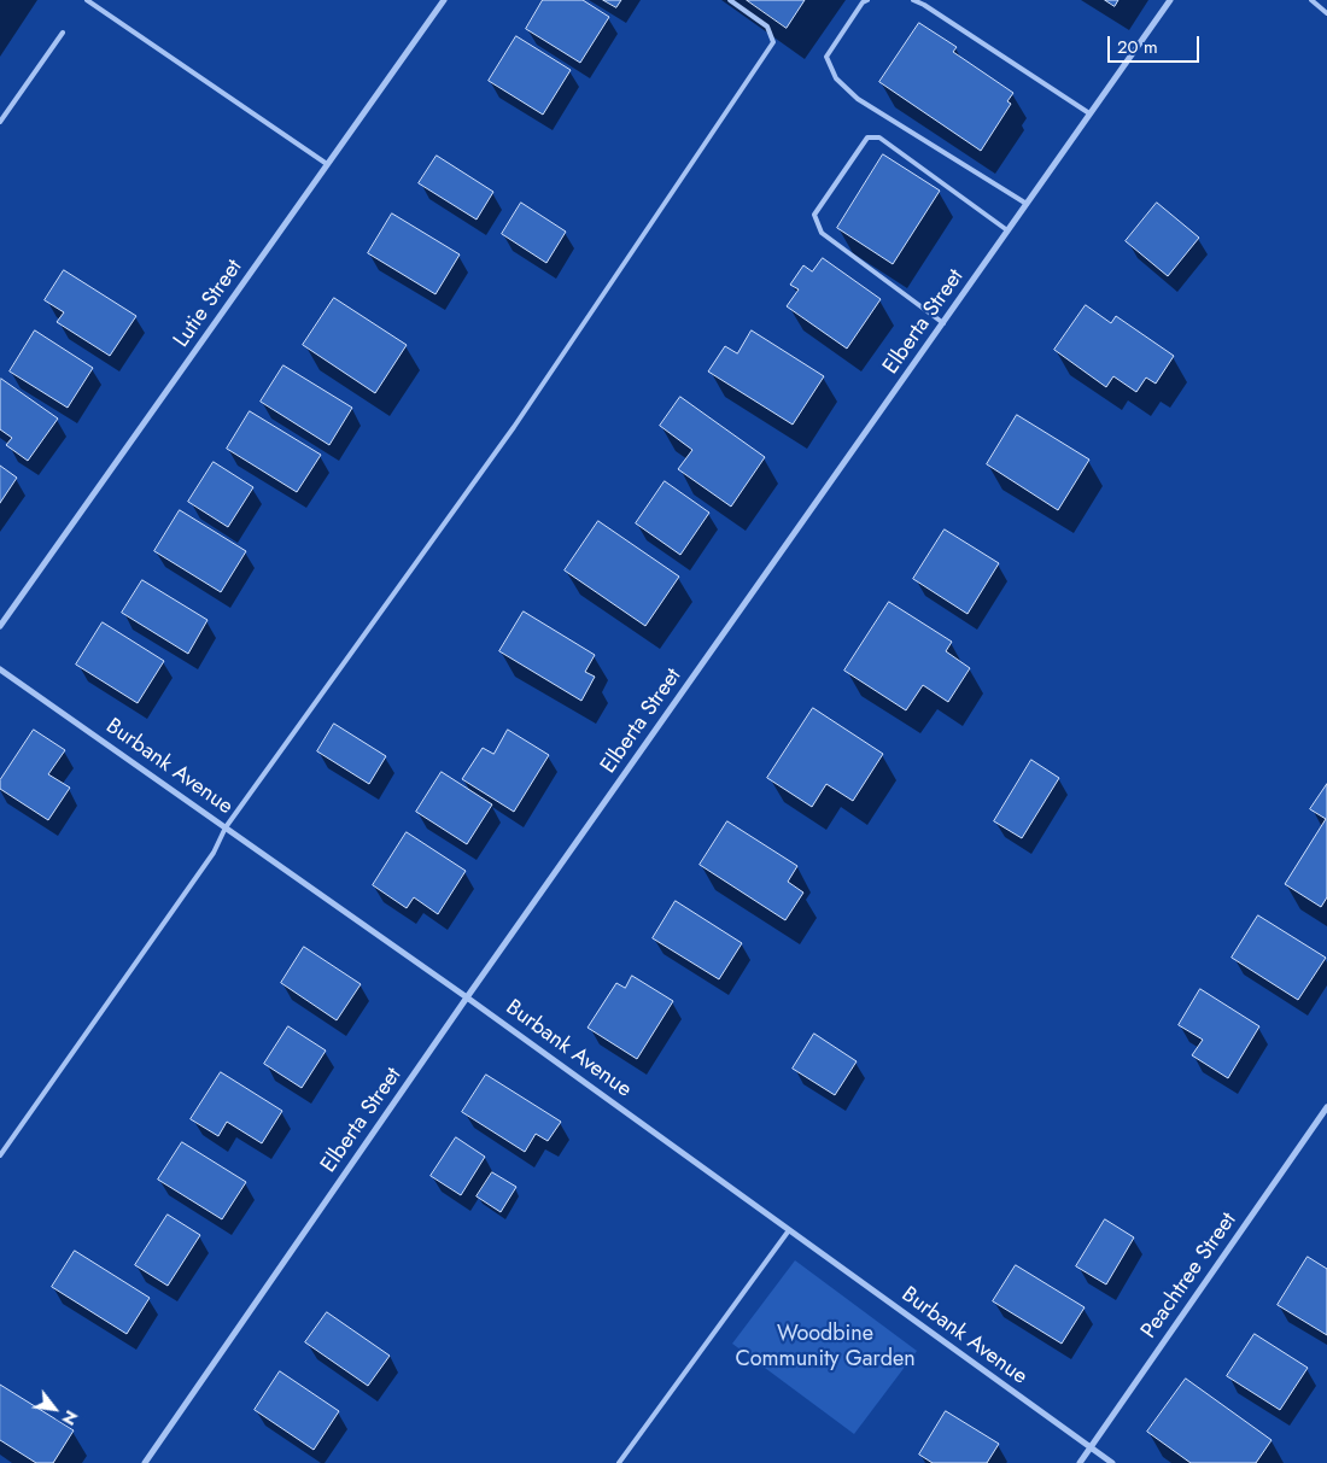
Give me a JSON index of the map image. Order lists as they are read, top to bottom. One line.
{"streets":{"street":["Lutie Street","Elberta Street","Burbank Avenue","Peachtree Street"]},"crossings":[["Elberta Street","Burbank Avenue"],["Burbank Avenue","Peachtree Street"]],"parks":["Woodbine Community Garden"],"scale_bar":"20 m","north":"bottom right"}
